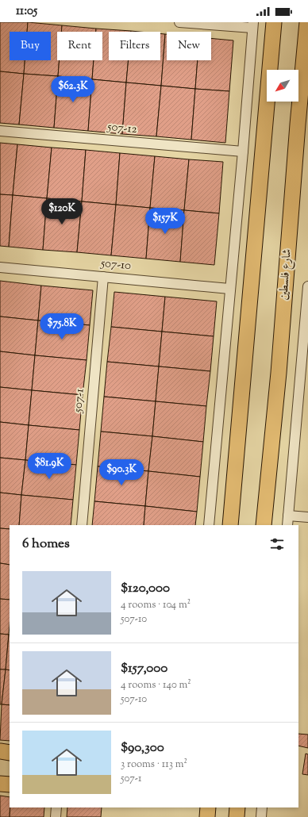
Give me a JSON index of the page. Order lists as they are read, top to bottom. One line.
{"streets":{"main road":["شارع فلسطين"],"street":["507-12","507-10","507-1"]},"crossings":[["507-10","507-1"]],"north":"bottom left","page":{"status":"11:05","chip":["Buy","Rent","Filters","New"],"price":["$62.3K","$120K","$157K","$75.8K","$81.9K","$90.3K"],"heading":"6 homes","list":[{"name":"$120,000","note":"4 rooms · 104 m² · 507-10"},{"name":"$157,000","note":"4 rooms · 140 m² · 507-10"},{"name":"$90,300","note":"3 rooms · 113 m² · 507-1"}]}}
